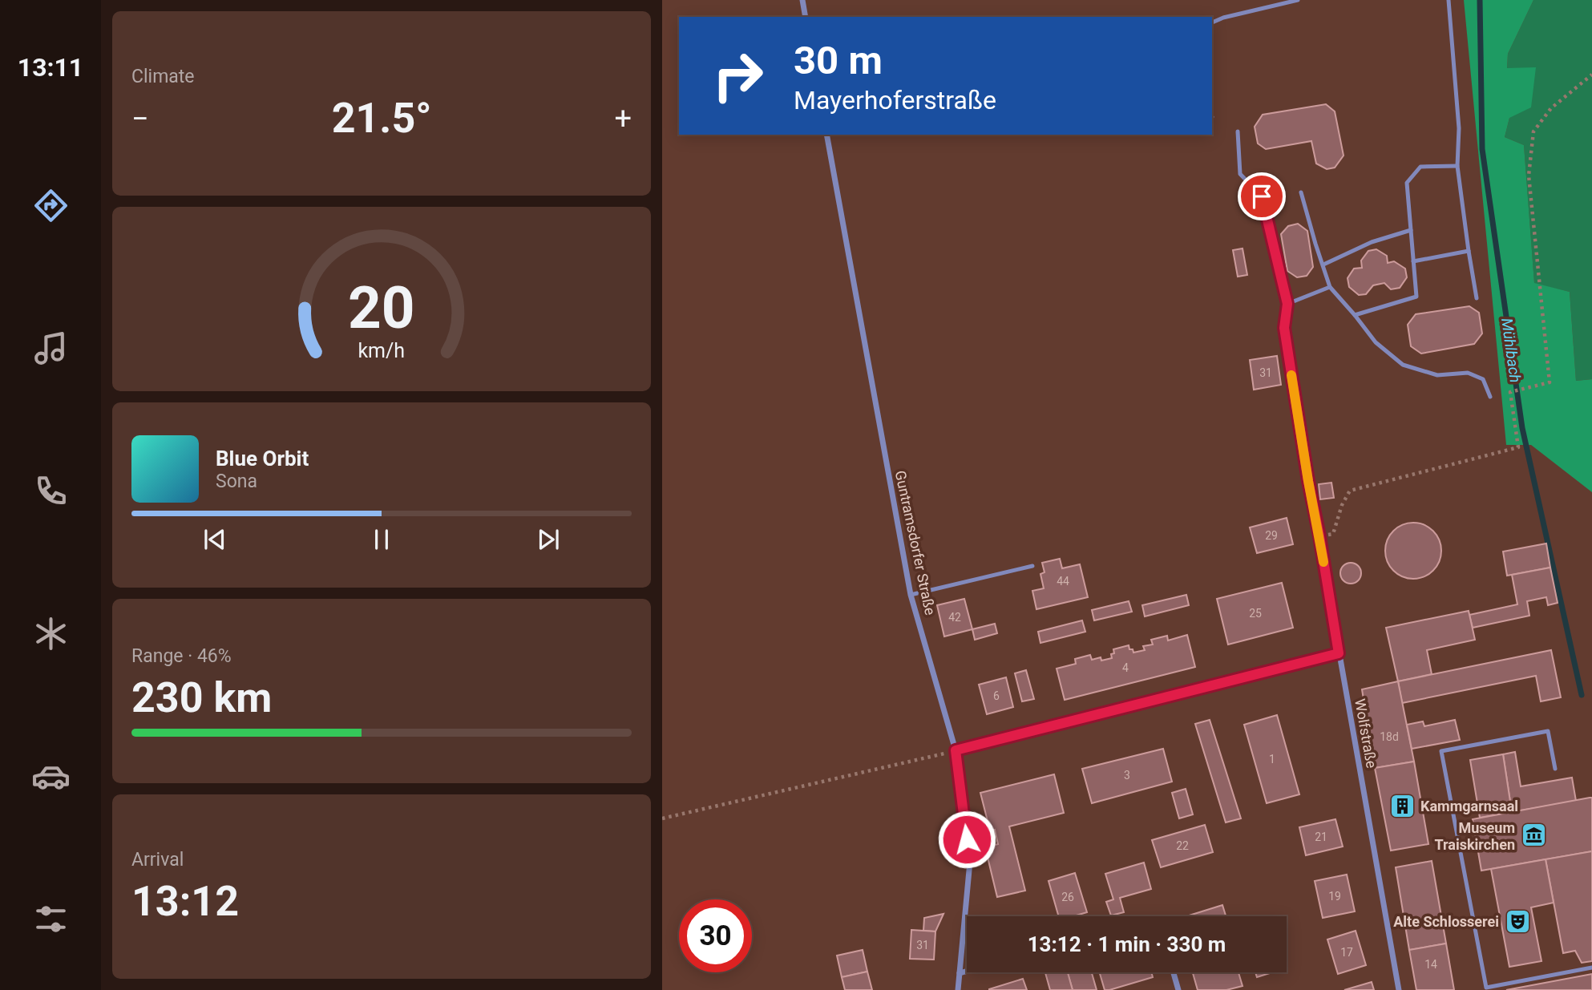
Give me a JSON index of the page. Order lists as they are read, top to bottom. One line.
{"streets":{"street":["Guntramsdorfer Straße","Wolfstraße"]},"water":["Mühlbach"],"places":{"building":["Kammgarnsaal"],"museum":["Museum Traiskirchen"],"theatre":["Alte Schlosserei"]},"house_numbers":["31","29","44","25","42","4","6","18d","1","3","21","22","19","26","31","17","14"],"page":{"tabs":"13:11","tile":["Climate",["Range · 46%","230 km"],["Arrival","13:12"]],"turn":["30 m","Mayerhoferstraße"],"heat":["−","21.5°","+"],"song":["Blue Orbit","Sona"],"limit":"30","trip":"13:12 · 1 min · 330 m","gauge":["20","km/h"]}}
